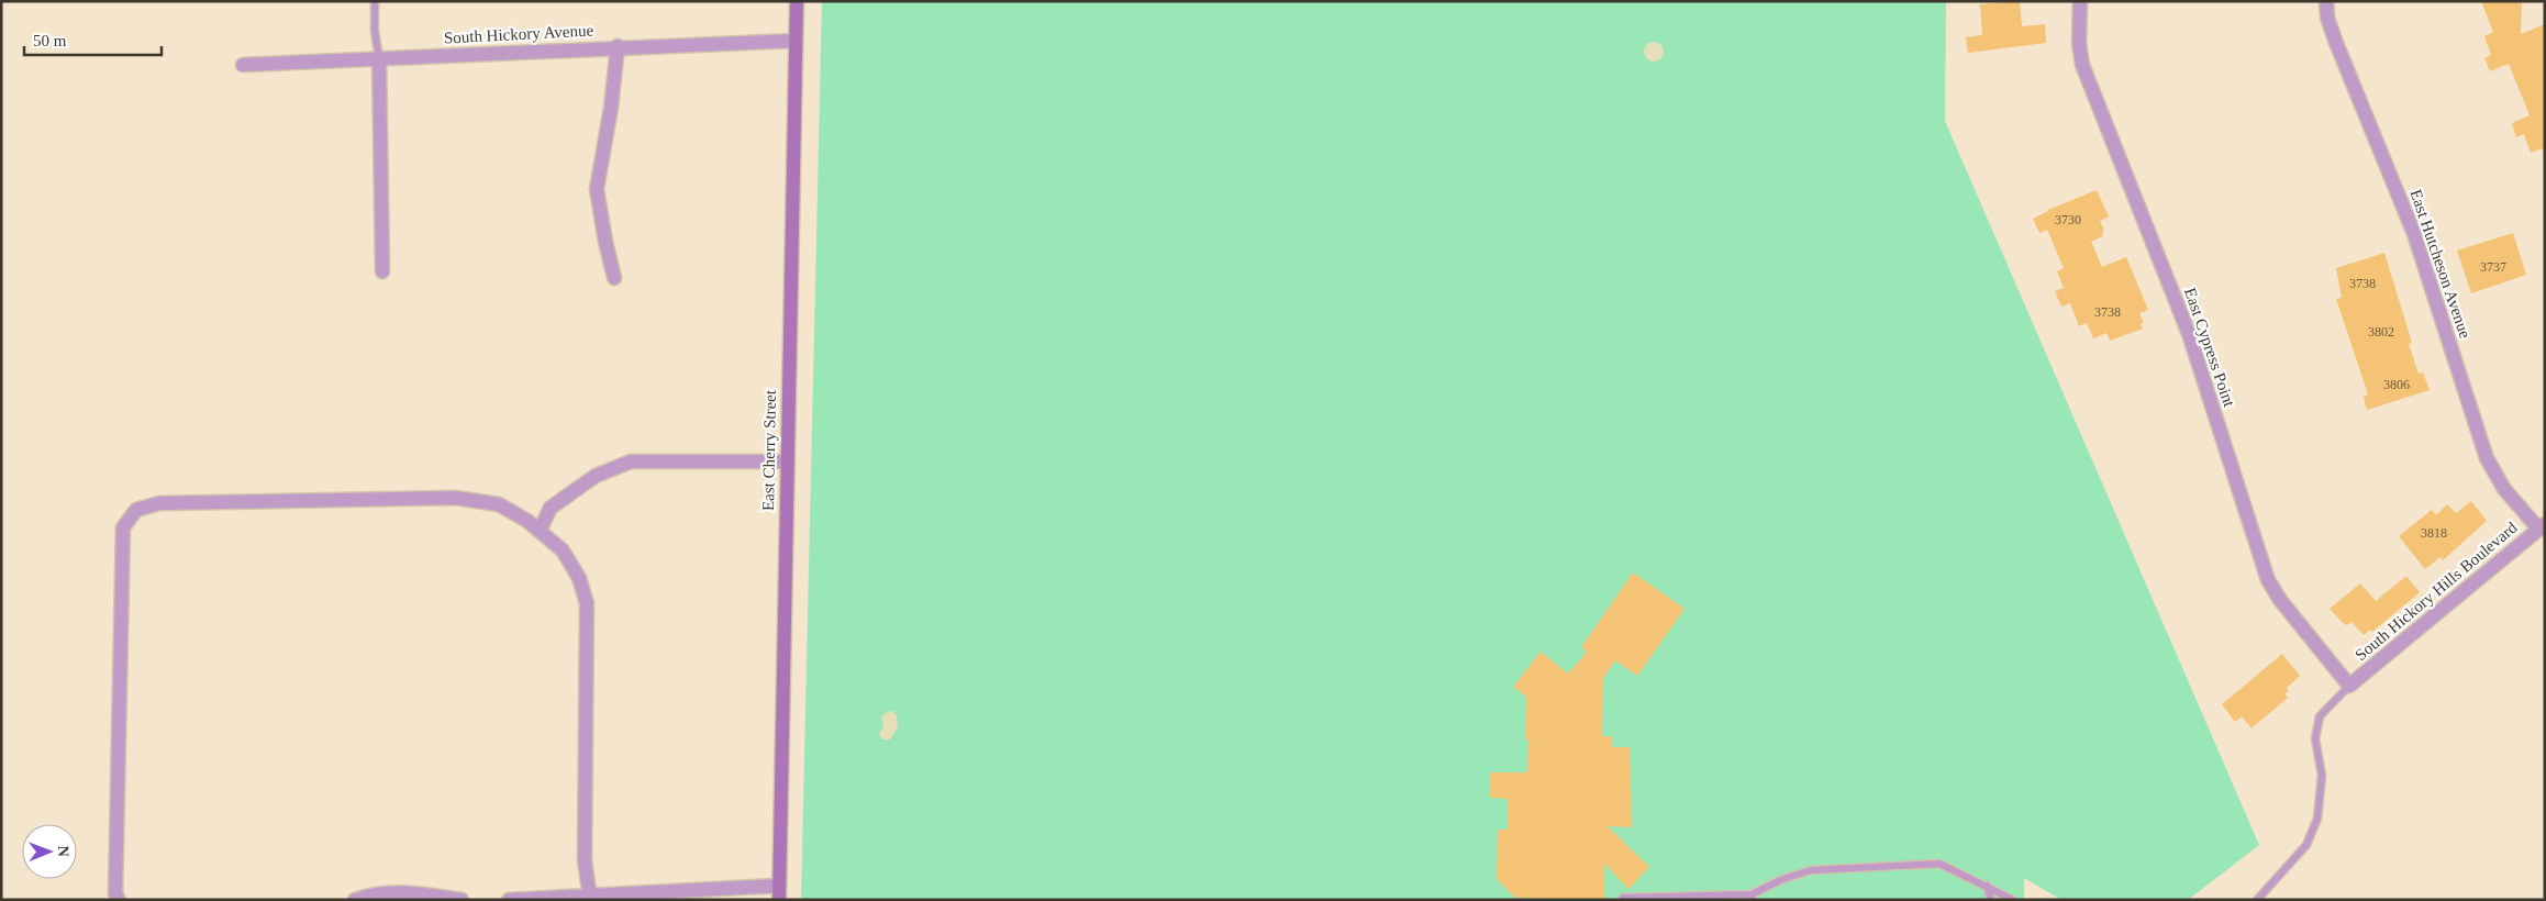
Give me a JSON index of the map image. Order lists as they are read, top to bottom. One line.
{"streets":{"street":["South Hickory Avenue","East Hutcheson Avenue","East Cypress Point","East Cherry Street","South Hickory Hills Boulevard"]},"crossings":[["South Hickory Avenue","East Cherry Street"],["East Hutcheson Avenue","South Hickory Hills Boulevard"],["East Cypress Point","South Hickory Hills Boulevard"]],"house_numbers":["3730","3737","3738","3738","3802","3806","3818"],"scale_bar":"50 m","north":"right"}
